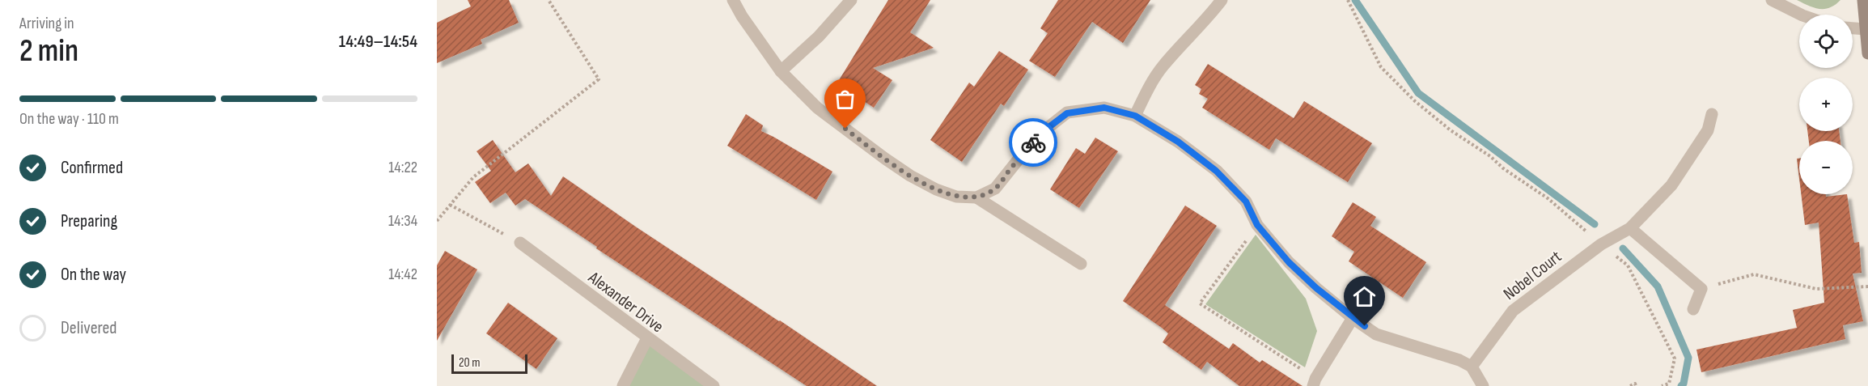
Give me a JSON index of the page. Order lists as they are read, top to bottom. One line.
{"streets":{"street":["Nobel Court","Alexander Drive"]},"scale_bar":"20 m","page":{"heading":["2 min","Arriving in","14:49–14:54"],"map_buttons":["+","−"],"bar":"On the way · 110 m","list":[["Confirmed","14:22"],["Preparing","14:34"],["On the way","14:42"],"Delivered"],"scale":"20 m"}}
